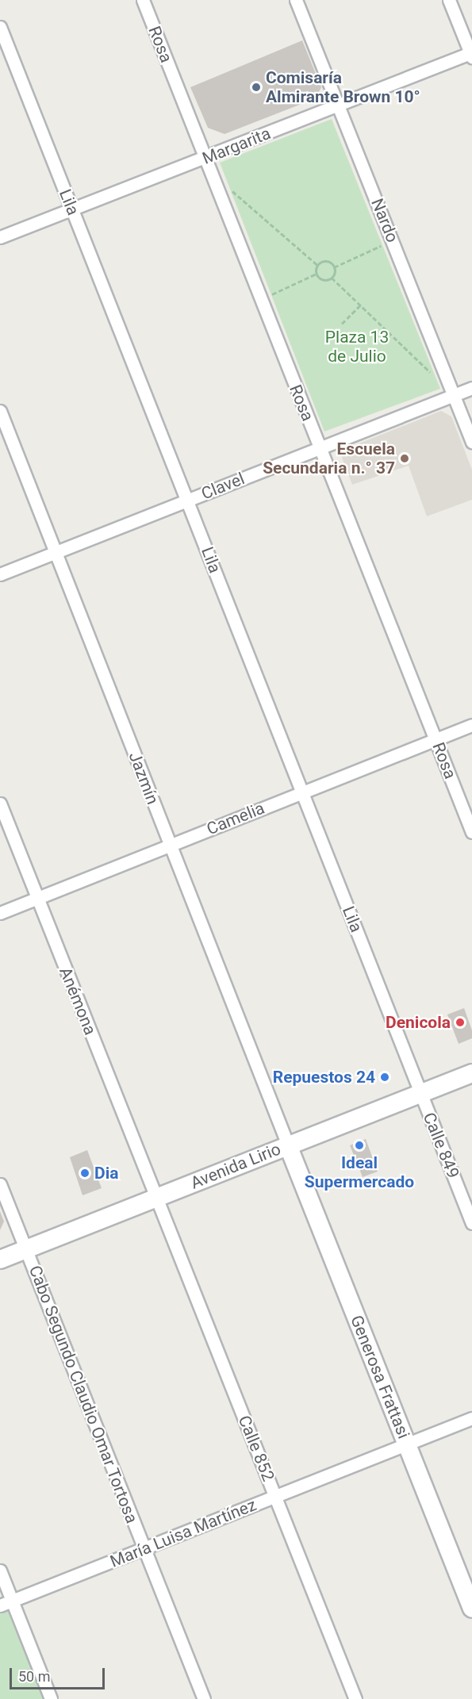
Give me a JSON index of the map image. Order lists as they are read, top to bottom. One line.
{"streets":{"main road":["Avenida Lirio","Generosa Frattasi"],"street":["Rosa","Margarita","Lila","Nardo","Clavel","Jazmín","Camelia","Anémona","Calle 849","Cabo Segundo Claudio Omar Tortosa","Calle 852","María Luisa Martínez"]},"crossings":[["Rosa","Margarita"],["Rosa","Clavel"],["Rosa","Camelia"],["Margarita","Lila"],["Margarita","Nardo"],["Lila","Clavel"],["Lila","Camelia"],["Lila","Calle 849"],["Lila","Avenida Lirio"],["Nardo","Clavel"],["Clavel","Jazmín"],["Jazmín","Camelia"],["Jazmín","Avenida Lirio"],["Jazmín","Generosa Frattasi"],["Camelia","Anémona"],["Anémona","Avenida Lirio"],["Anémona","Calle 852"],["Calle 849","Avenida Lirio"],["Avenida Lirio","Generosa Frattasi"],["Avenida Lirio","Cabo Segundo Claudio Omar Tortosa"],["Avenida Lirio","Calle 852"],["Generosa Frattasi","María Luisa Martínez"],["Cabo Segundo Claudio Omar Tortosa","María Luisa Martínez"],["Calle 852","María Luisa Martínez"]],"parks":["Plaza 13 de Julio"],"places":["Comisaría Almirante Brown 10°","Escuela Secundaria n.° 37","Denicola","Repuestos 24","Ideal Supermercado","Dia"],"scale_bar":"50 m"}
